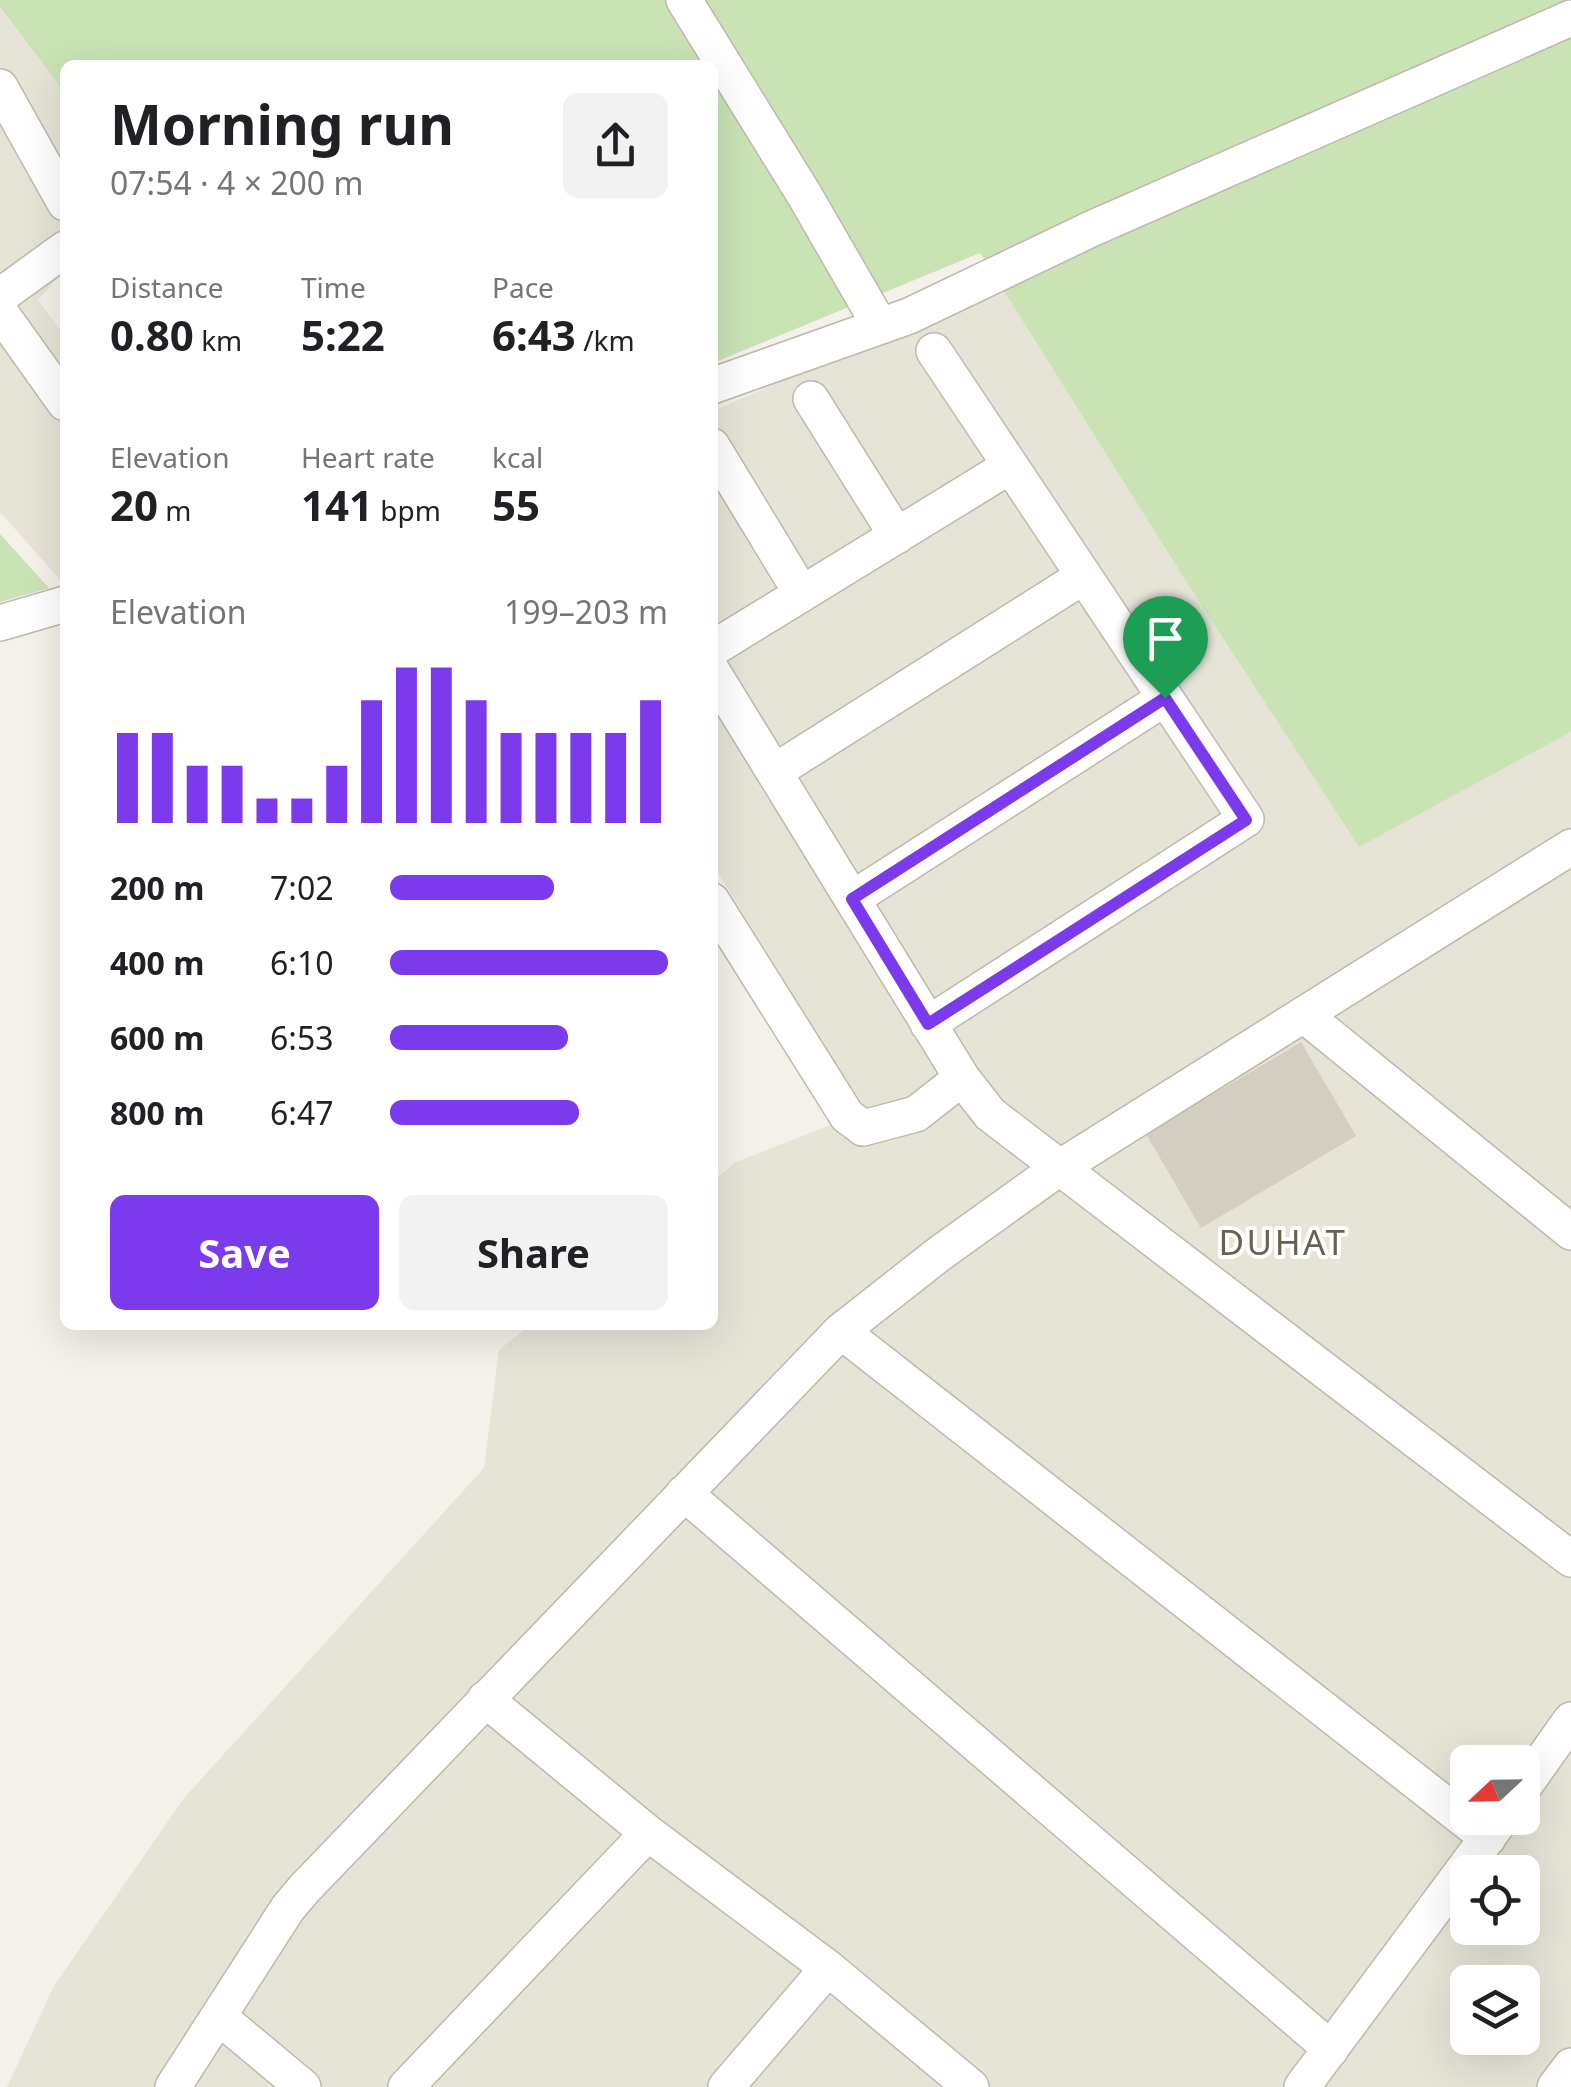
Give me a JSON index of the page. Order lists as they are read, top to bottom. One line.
{"districts":["DUHAT"],"north":"left","page":{"heading":["Morning run","07:54 · 4 × 200 m"],"stats":[["Distance","0.80 km"],["Time","5:22"],["Pace","6:43 /km"],["Elevation","20 m"],["Heart rate","141 bpm"],["kcal","55"]],"chart":["Elevation","199–203 m"],"list":[{"name":"200 m","note":"7:02"},{"name":"400 m","note":"6:10"},{"name":"600 m","note":"6:53"},{"name":"800 m","note":"6:47"}],"buttons":["Save","Share"]}}
